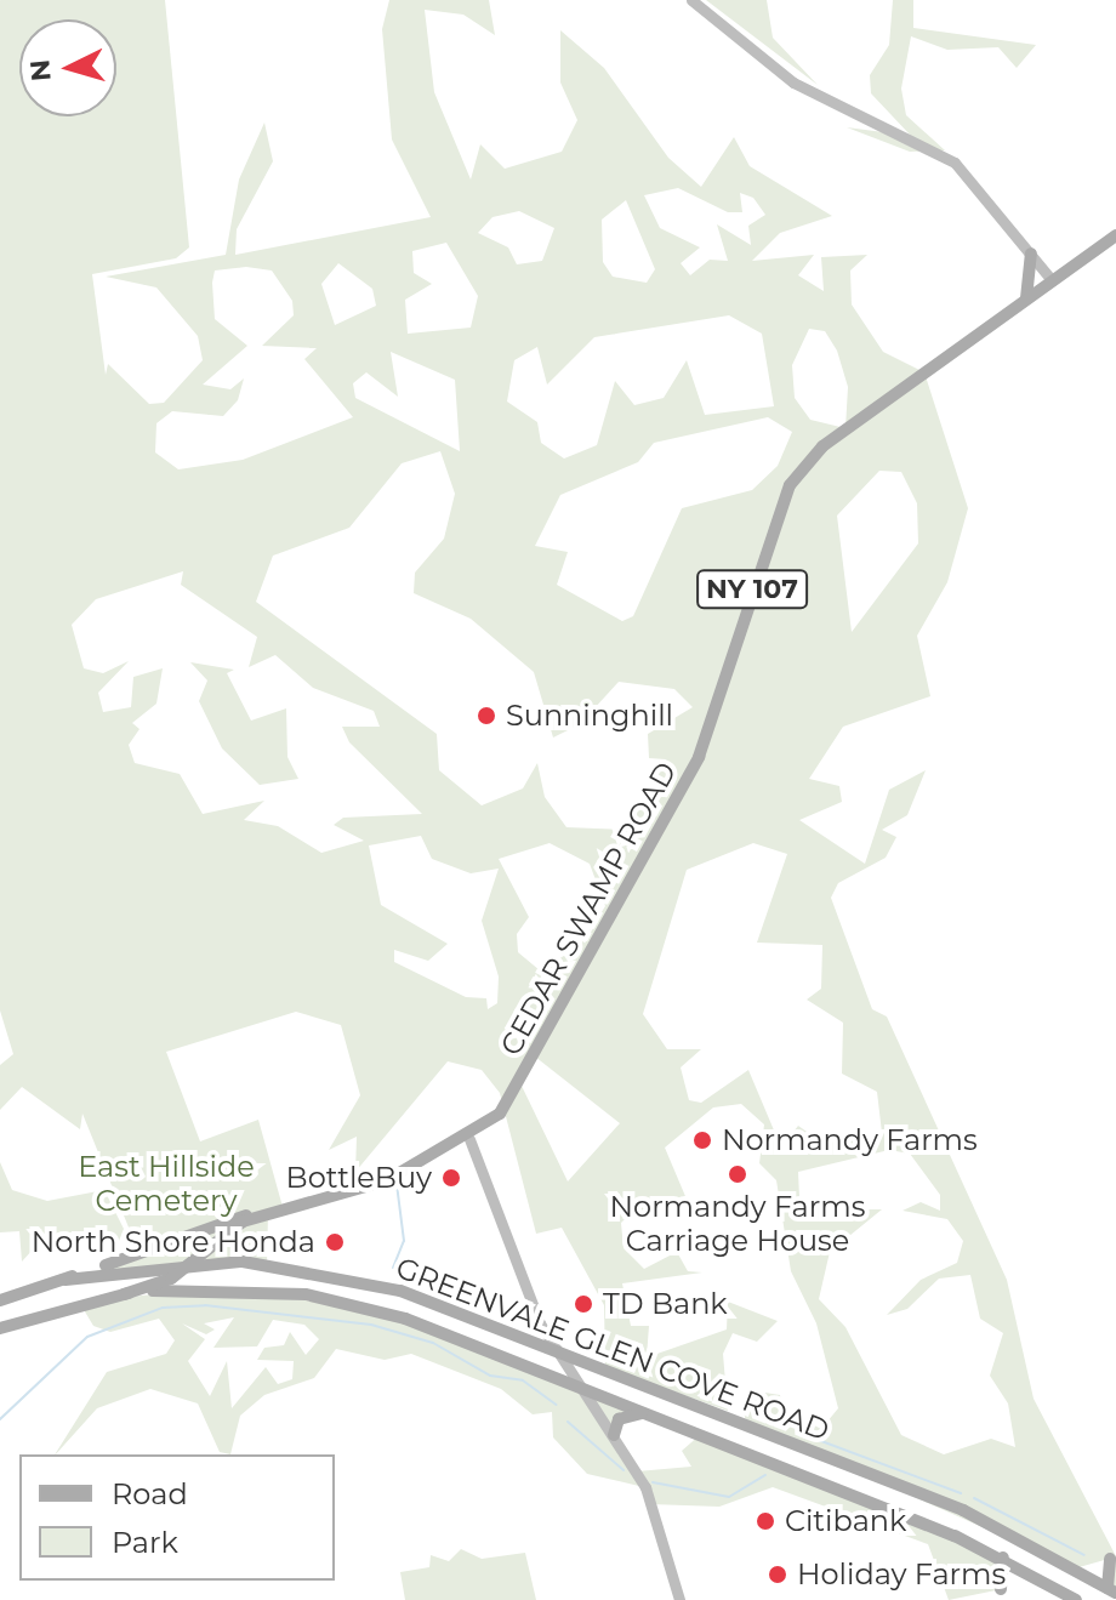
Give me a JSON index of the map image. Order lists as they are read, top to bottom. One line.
{"streets":{"main road":["NY 107","CEDAR SWAMP ROAD","GREENVALE GLEN COVE ROAD"]},"crossings":[["NY 107","CEDAR SWAMP ROAD"],["NY 107","GREENVALE GLEN COVE ROAD"],["CEDAR SWAMP ROAD","GREENVALE GLEN COVE ROAD"]],"parks":["East Hillside Cemetery"],"places":["Sunninghill","Normandy Farms","Normandy Farms Carriage House","BottleBuy","North Shore Honda","TD Bank","Citibank","Holiday Farms"],"legend":["Road","Park"],"north":"left"}
